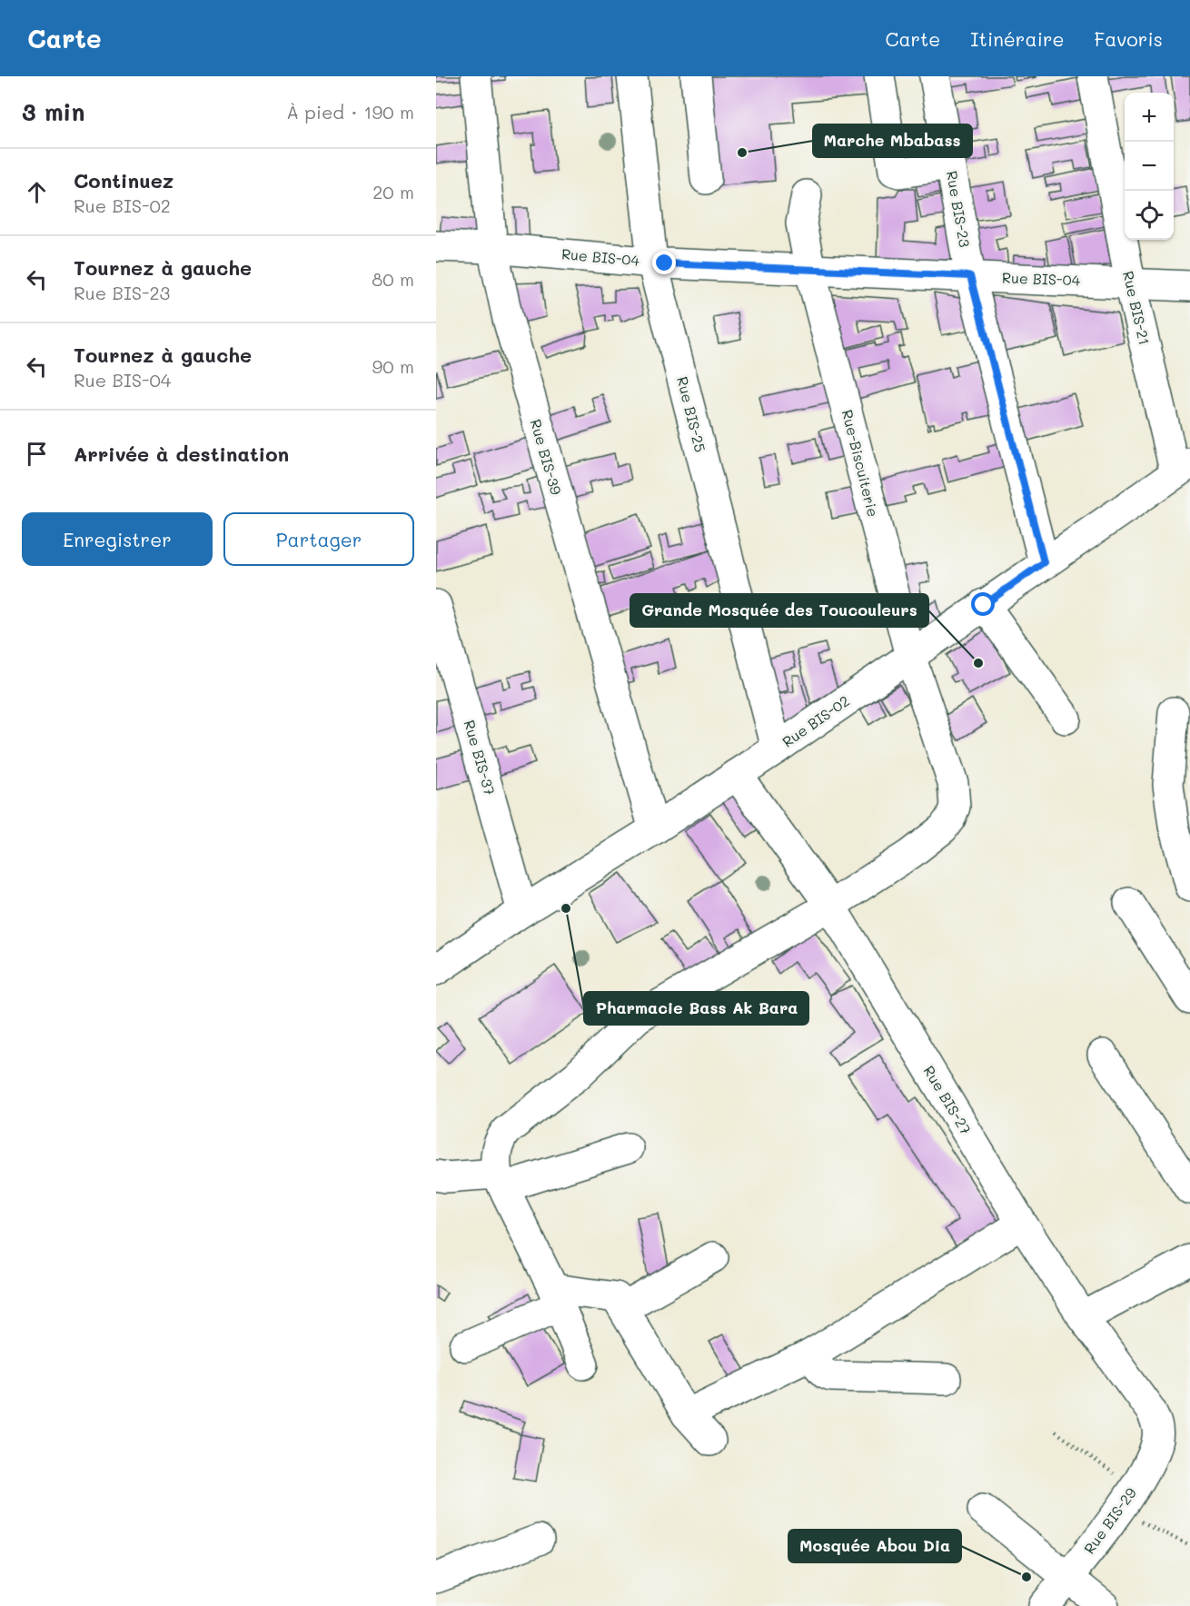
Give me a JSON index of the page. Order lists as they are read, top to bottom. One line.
{"streets":{"street":["Rue BIS-23","Rue BIS-04","Rue BIS-21","Rue BIS-25","Rue BIS-39","Rue-Biscuiterie","Rue BIS-02","Rue BIS-37","Rue BIS-27","Rue BIS-29"]},"crossings":[["Rue BIS-23","Rue BIS-04"],["Rue BIS-23","Rue BIS-02"],["Rue BIS-04","Rue BIS-21"],["Rue BIS-04","Rue BIS-25"],["Rue BIS-04","Rue BIS-39"],["Rue BIS-04","Rue-Biscuiterie"],["Rue BIS-21","Rue BIS-02"],["Rue BIS-25","Rue BIS-02"],["Rue BIS-39","Rue BIS-02"],["Rue-Biscuiterie","Rue BIS-02"],["Rue-Biscuiterie","Rue BIS-27"],["Rue BIS-02","Rue BIS-37"],["Rue BIS-02","Rue BIS-27"],["Rue BIS-27","Rue BIS-29"]],"places":["Marche Mbabass","Grande Mosquée des Toucouleurs","Pharmacie Bass Ak Bara","Mosquée Abou Dia"],"page":{"header":"Carte","nav":["Carte","Itinéraire","Favoris"],"heading":["3 min","À pied · 190 m"],"map_buttons":["+","−"],"list":[["Continuez","Rue BIS-02","20 m"],["Tournez à gauche","Rue BIS-23","80 m"],["Tournez à gauche","Rue BIS-04","90 m"],"Arrivée à destination"],"buttons":["Enregistrer","Partager"]}}
